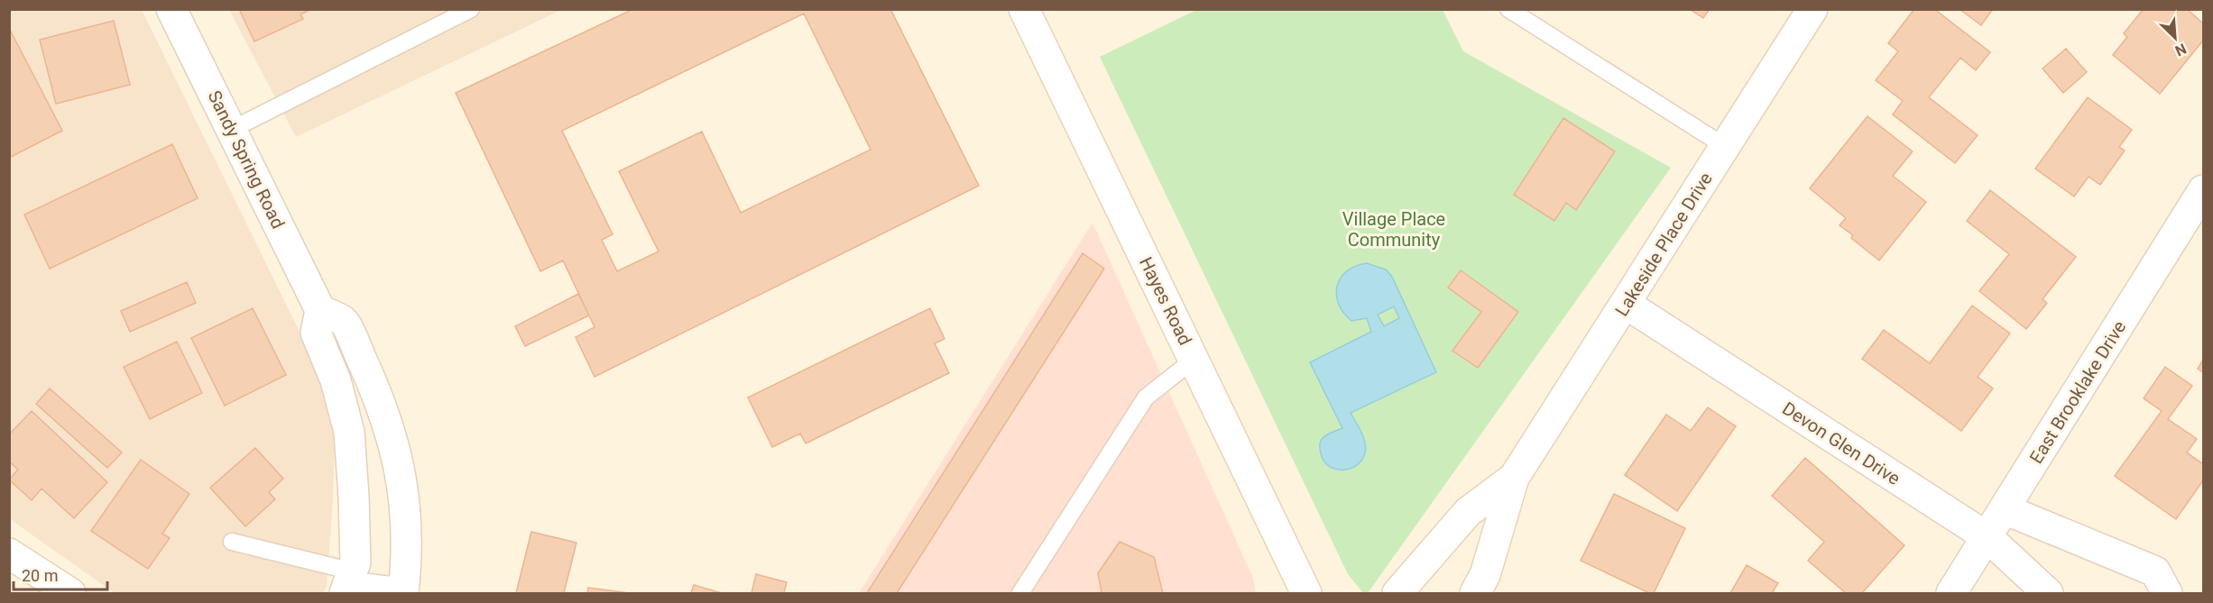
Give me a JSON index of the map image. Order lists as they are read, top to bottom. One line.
{"streets":{"street":["Sandy Spring Road","Lakeside Place Drive","Hayes Road","East Brooklake Drive","Devon Glen Drive"]},"crossings":[["Lakeside Place Drive","Devon Glen Drive"],["East Brooklake Drive","Devon Glen Drive"]],"parks":["Village Place Community"],"scale_bar":"20 m","north":"bottom right"}
